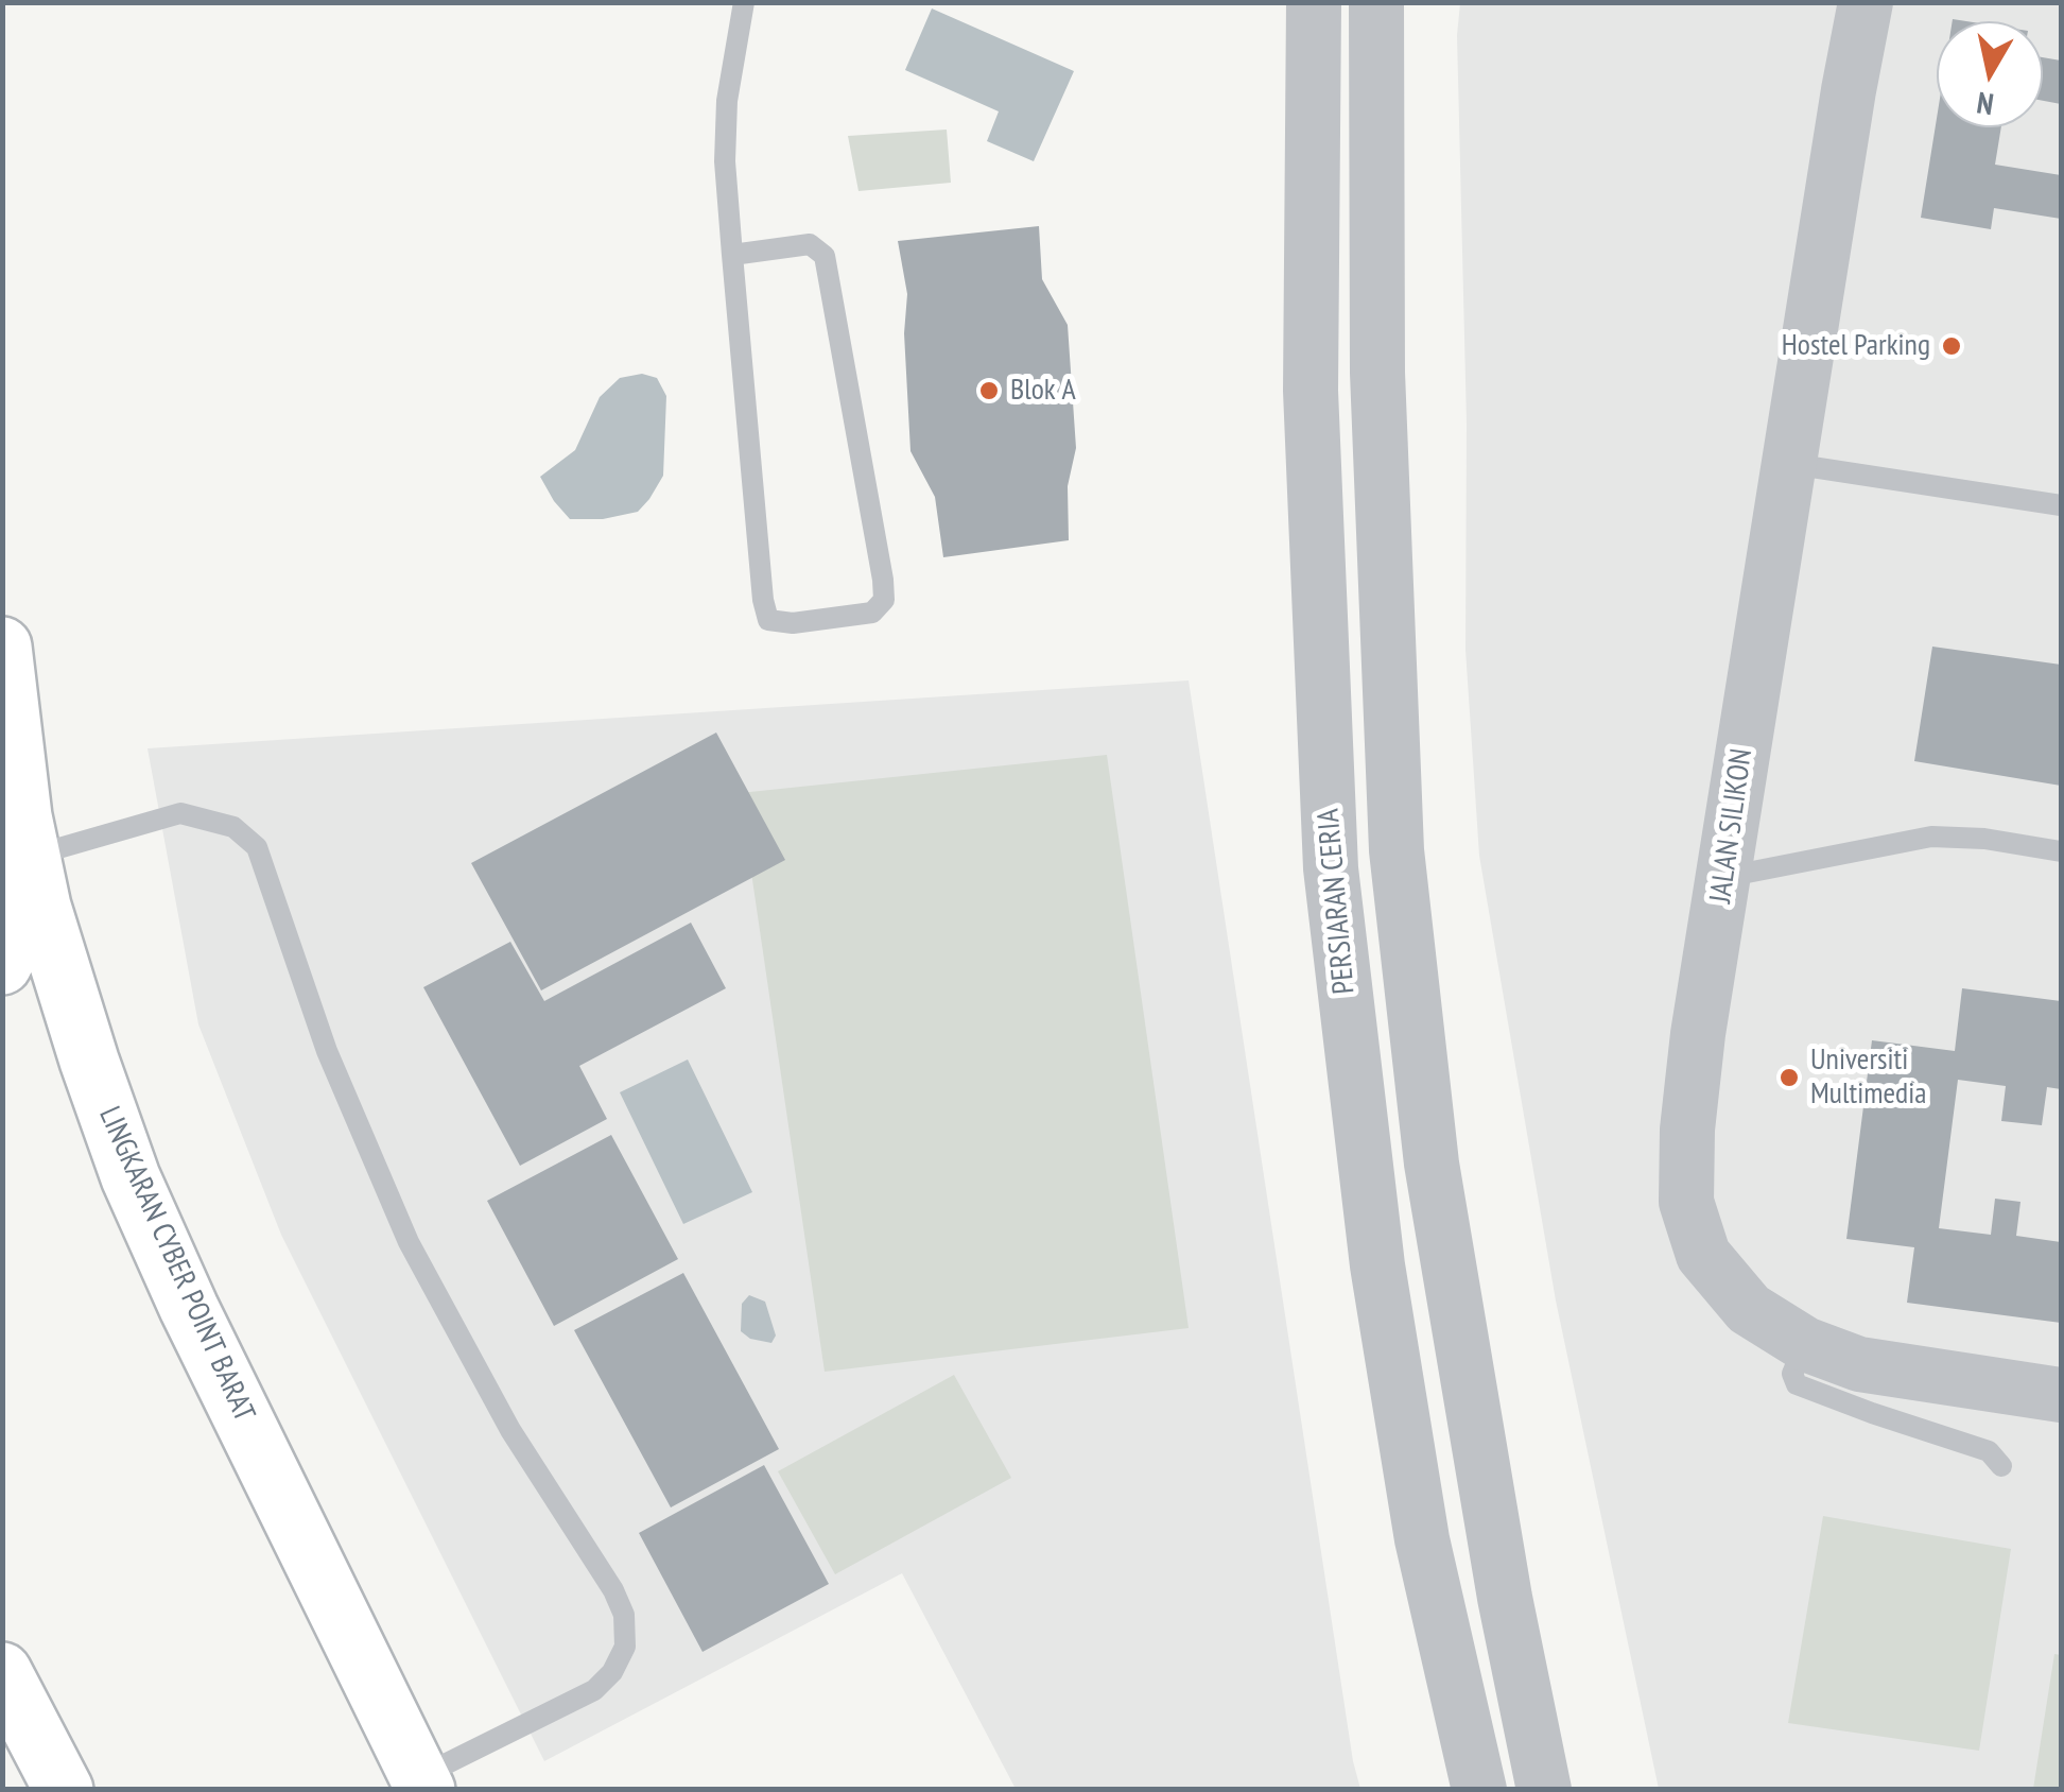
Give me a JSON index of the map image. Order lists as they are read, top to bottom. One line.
{"streets":{"main road":["LINGKARAN CYBER POINT BARAT"],"street":["JALAN SILIKON","PERSIARAN CERIA"]},"places":["Hostel Parking","Blok A","Universiti Multimedia"],"north":"bottom"}
